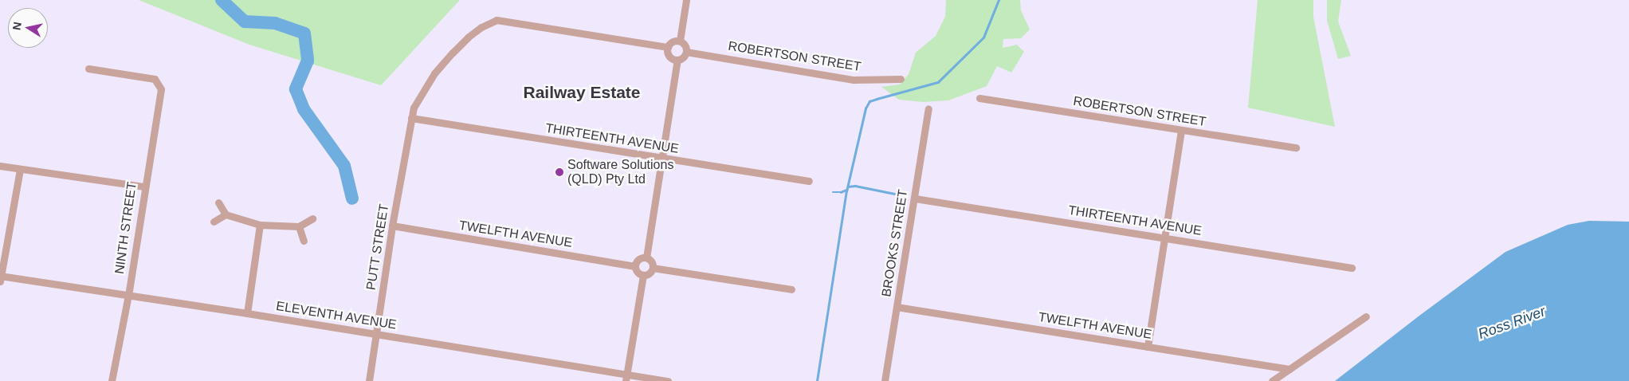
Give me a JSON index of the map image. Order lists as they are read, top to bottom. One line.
{"streets":{"street":["ROBERTSON STREET","THIRTEENTH AVENUE","NINTH STREET","TWELFTH AVENUE","BROOKS STREET","PUTT STREET","ELEVENTH AVENUE"]},"crossings":[["ROBERTSON STREET","PUTT STREET"],["THIRTEENTH AVENUE","BROOKS STREET"],["THIRTEENTH AVENUE","PUTT STREET"],["NINTH STREET","ELEVENTH AVENUE"],["TWELFTH AVENUE","BROOKS STREET"],["TWELFTH AVENUE","PUTT STREET"],["PUTT STREET","ELEVENTH AVENUE"]],"districts":["Railway Estate"],"water":["Ross River"],"places":["Software Solutions (QLD) Pty Ltd"],"north":"left"}
